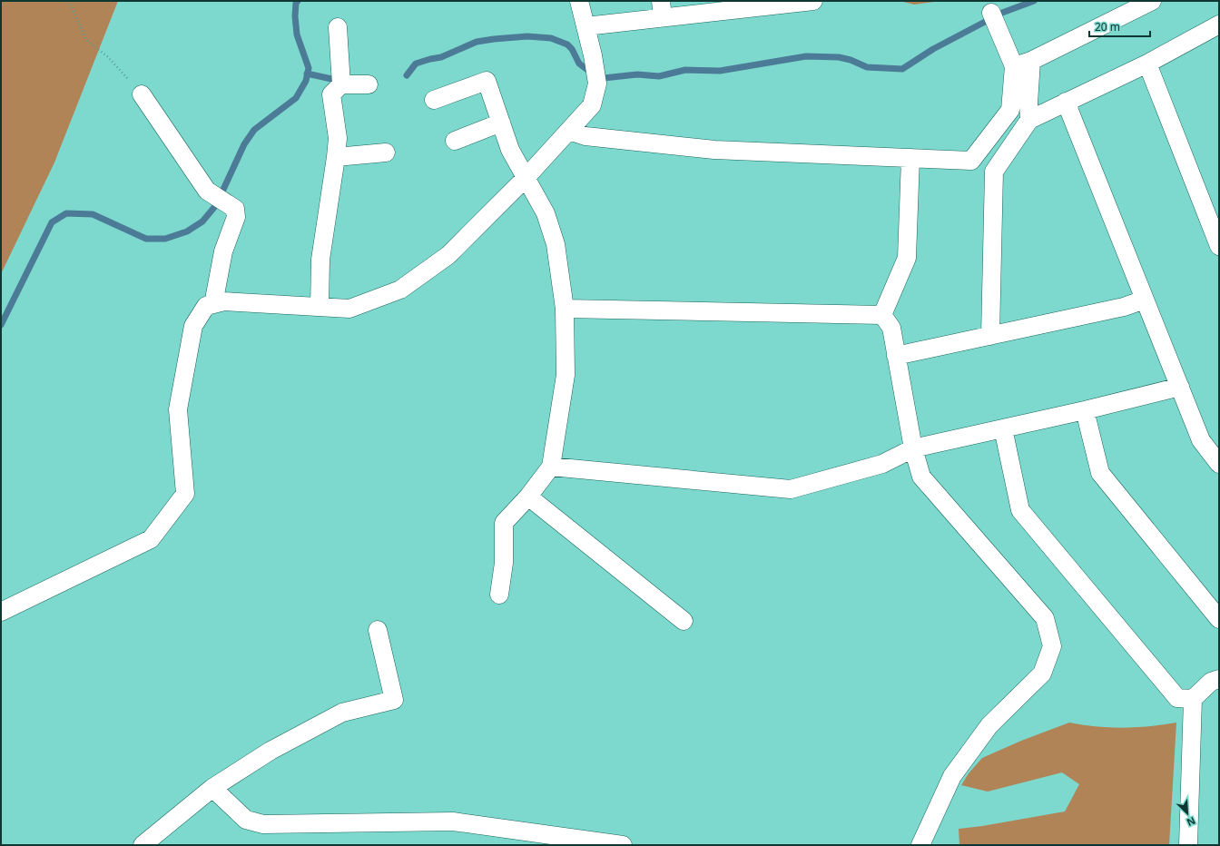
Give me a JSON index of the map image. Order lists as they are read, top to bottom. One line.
{"scale_bar":"20 m","north":"bottom right"}
